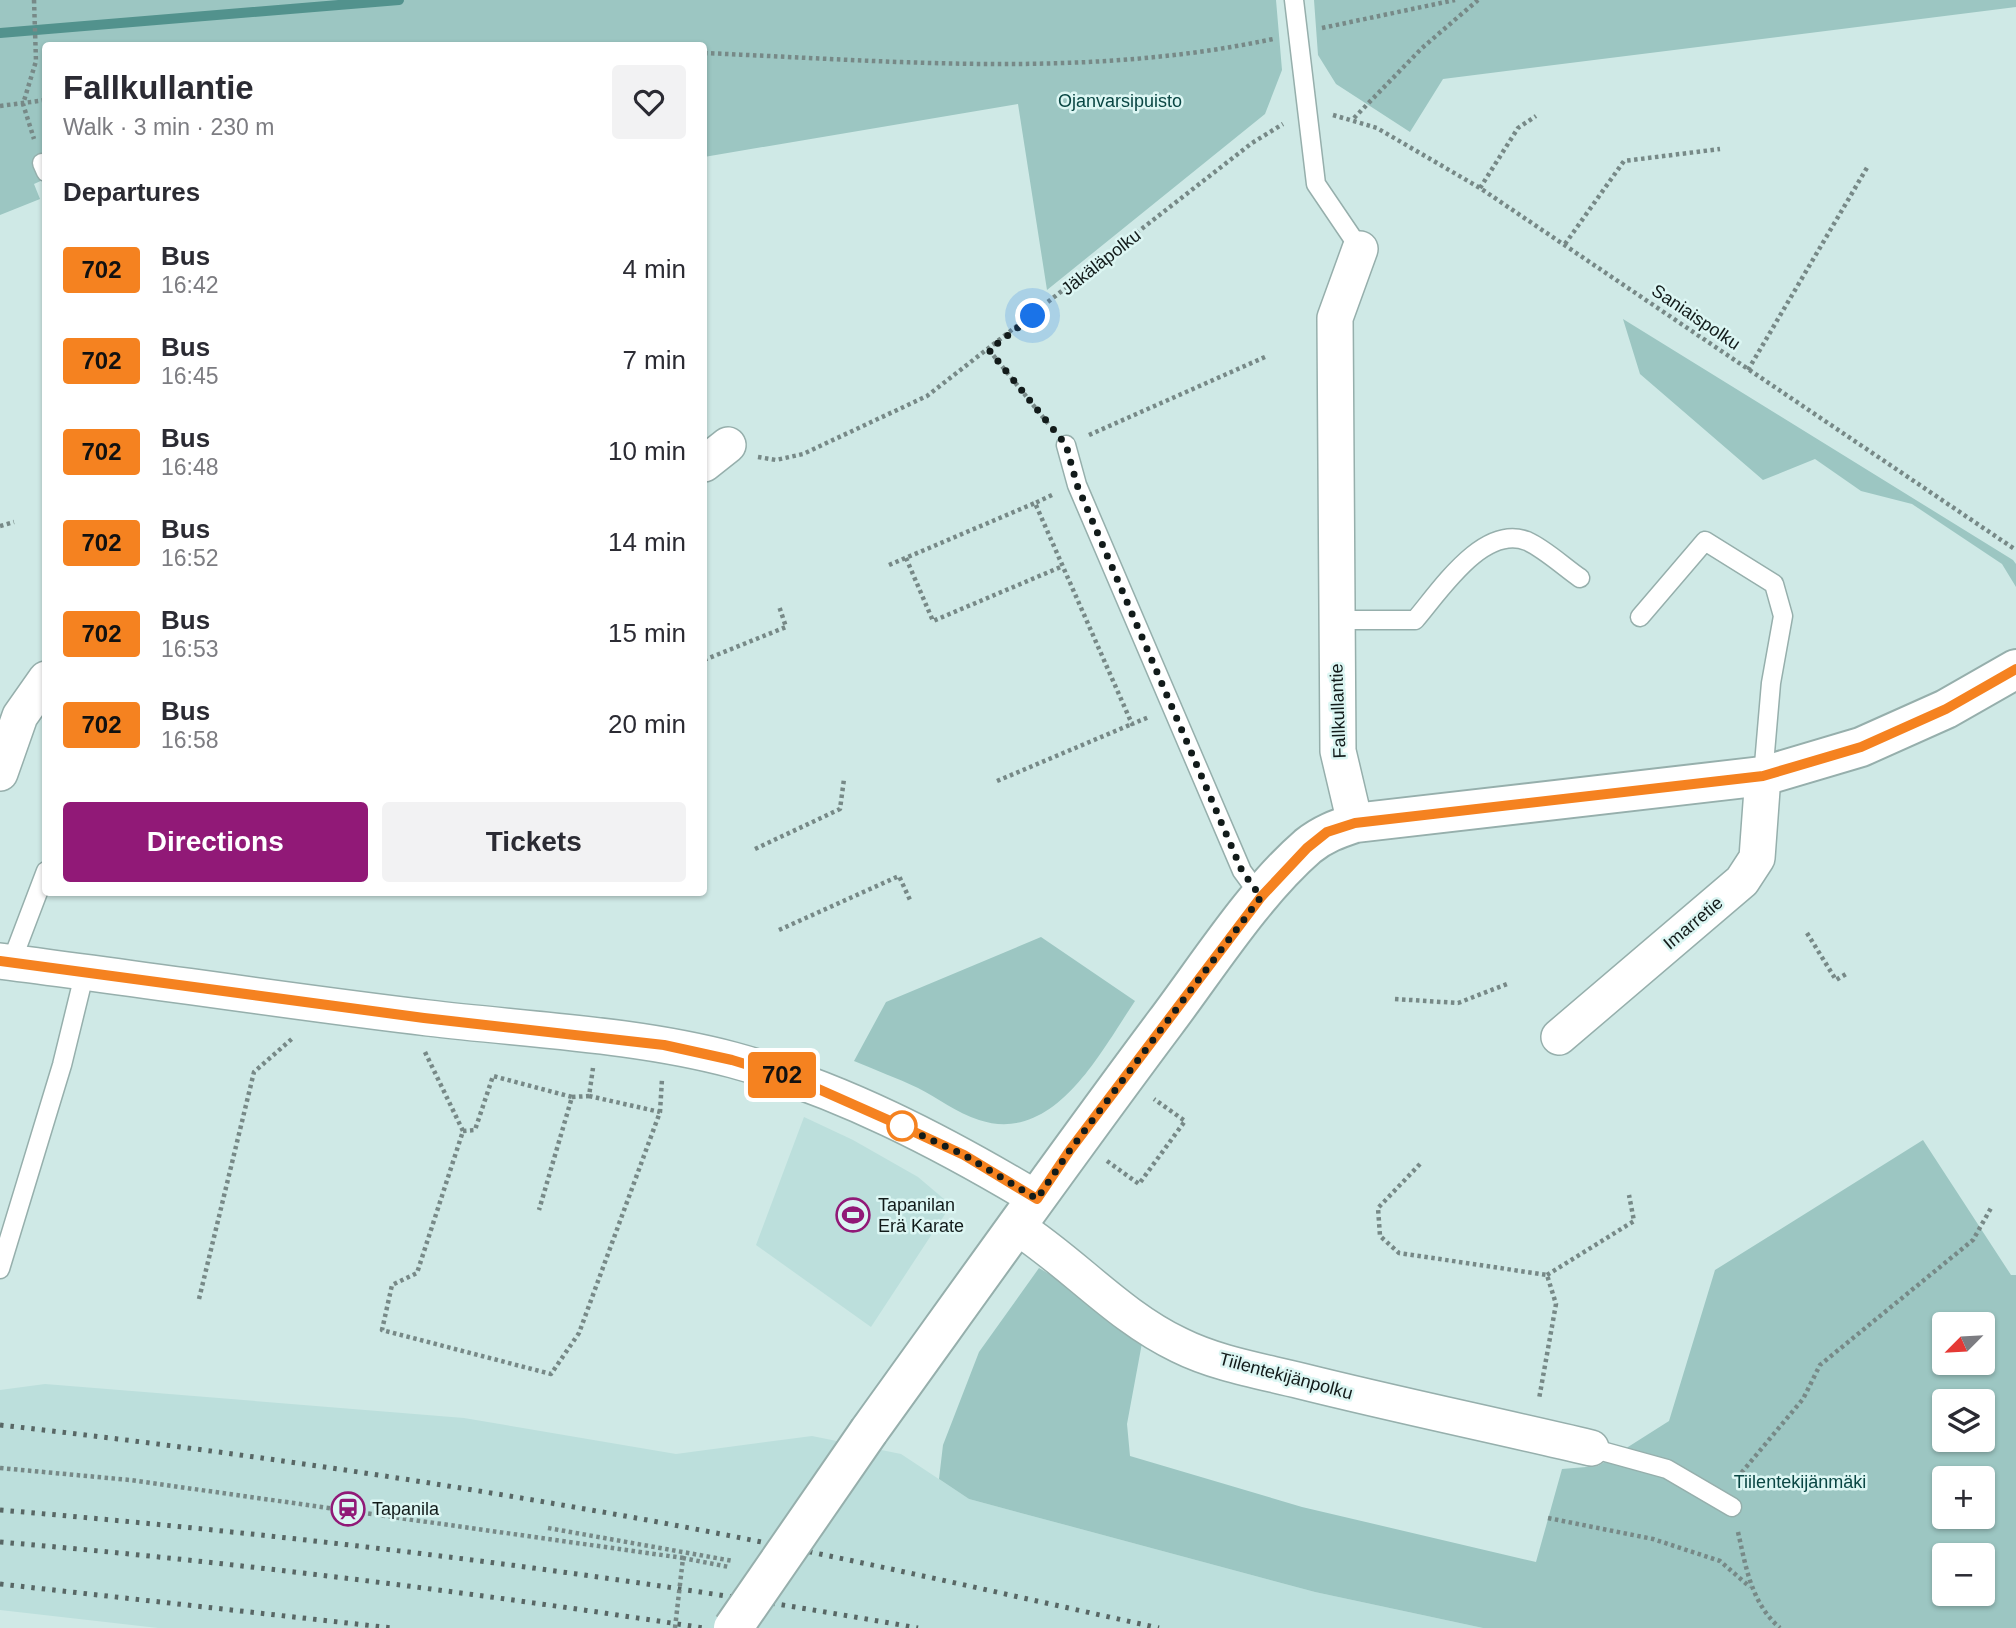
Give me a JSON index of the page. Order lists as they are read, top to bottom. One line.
{"streets":{"street":["Fallkullantie","Imarretie","Tiilentekijänpolku"],"path":["Jäkäläpolku","Saniaispolku"]},"parks":["Ojanvarsipuisto","Tiilentekijänmäki"],"places":{"sports":["Tapanilan Erä Karate"],"station":["Tapanila"]},"lines":["bus line 702"],"north":"bottom left","page":{"on_map":"702","heading":[["Fallkullantie","Walk · 3 min · 230 m"],"Departures"],"list":[{"mark":"702","name":"Bus","note":"16:42","value":"4 min"},{"mark":"702","name":"Bus","note":"16:45","value":"7 min"},{"mark":"702","name":"Bus","note":"16:48","value":"10 min"},{"mark":"702","name":"Bus","note":"16:52","value":"14 min"},{"mark":"702","name":"Bus","note":"16:53","value":"15 min"},{"mark":"702","name":"Bus","note":"16:58","value":"20 min"}],"buttons":["Directions","Tickets"],"map_buttons":["+","−"]}}
